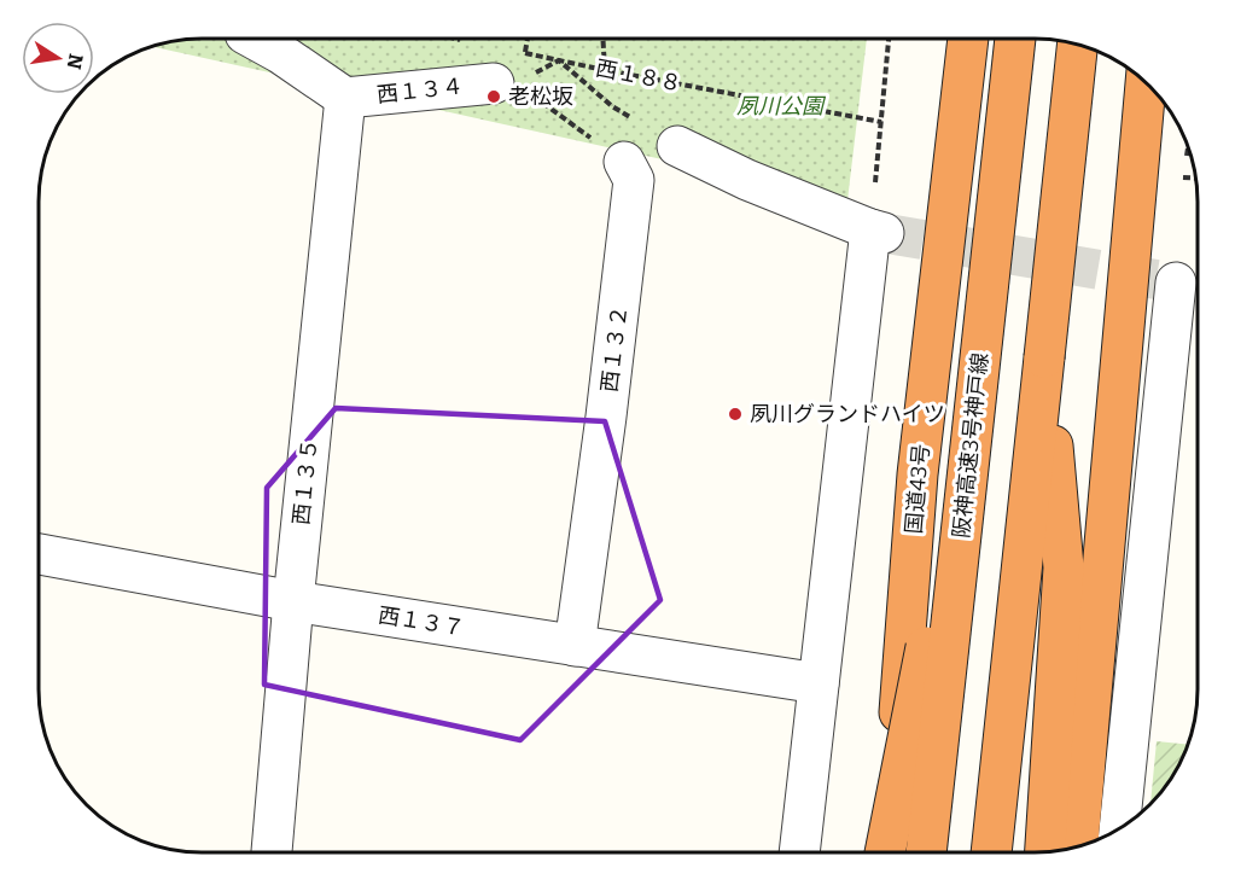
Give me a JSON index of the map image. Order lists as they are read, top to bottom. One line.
{"streets":{"highway":["阪神高速3号神戸線","国道43号"],"street":["西１３４","西１３２","西１３５","西１３７"],"path":["西１８８"]},"crossings":[["西１８８","西１３４"],["西１３４","西１３５"],["西１３２","西１３７"],["西１３５","西１３７"]],"parks":["夙川公園"],"places":["老松坂","夙川グランドハイツ"],"north":"right"}
